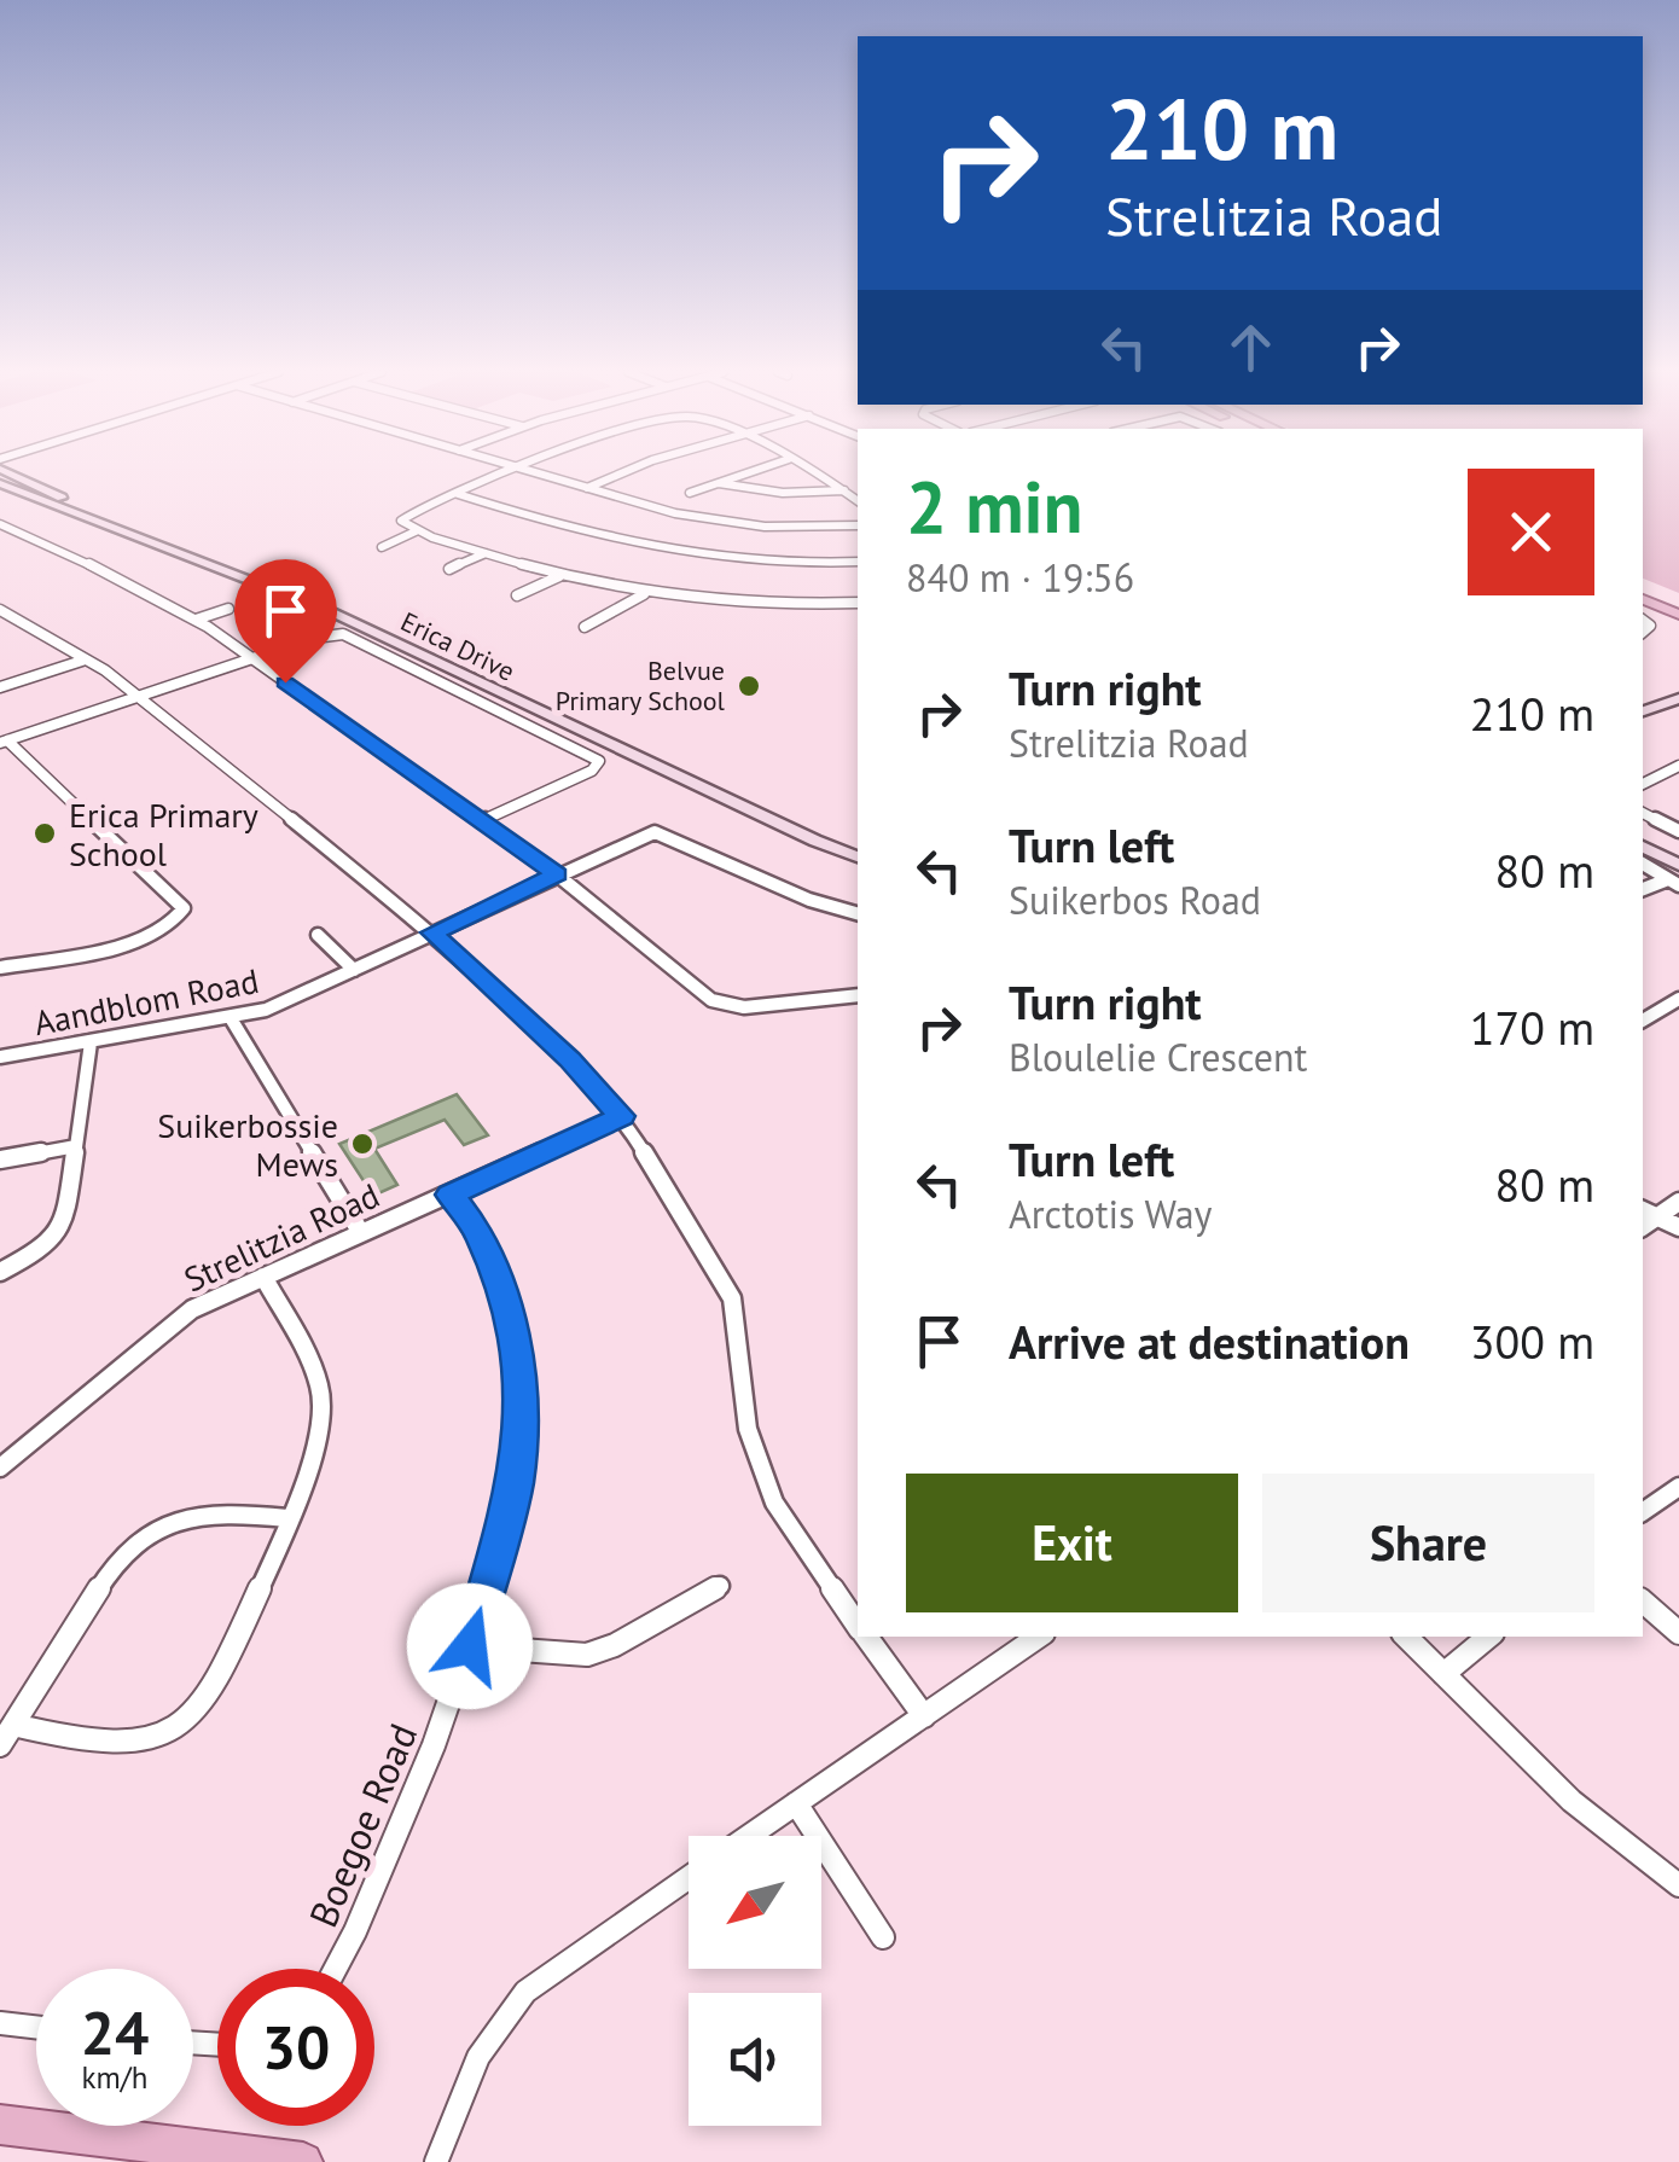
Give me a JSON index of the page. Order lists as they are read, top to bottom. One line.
{"streets":{"main road":["Erica Drive"],"street":["Aandblom Road","Strelitzia Road","Boegoe Road"]},"crossings":[["Strelitzia Road","Boegoe Road"]],"places":["Belvue Primary School","Erica Primary School","Suikerbossie Mews"],"north":"bottom left","page":{"turn":["210 m","Strelitzia Road"],"heading":["2 min","840 m · 19:56"],"list":[{"name":"Turn right","note":"Strelitzia Road","value":"210 m"},{"name":"Turn left","note":"Suikerbos Road","value":"80 m"},{"name":"Turn right","note":"Bloulelie Crescent","value":"170 m"},{"name":"Turn left","note":"Arctotis Way","value":"80 m"},{"name":"Arrive at destination","value":"300 m"}],"buttons":["Exit","Share"],"speed":"24 km/h","limit":"30"}}
